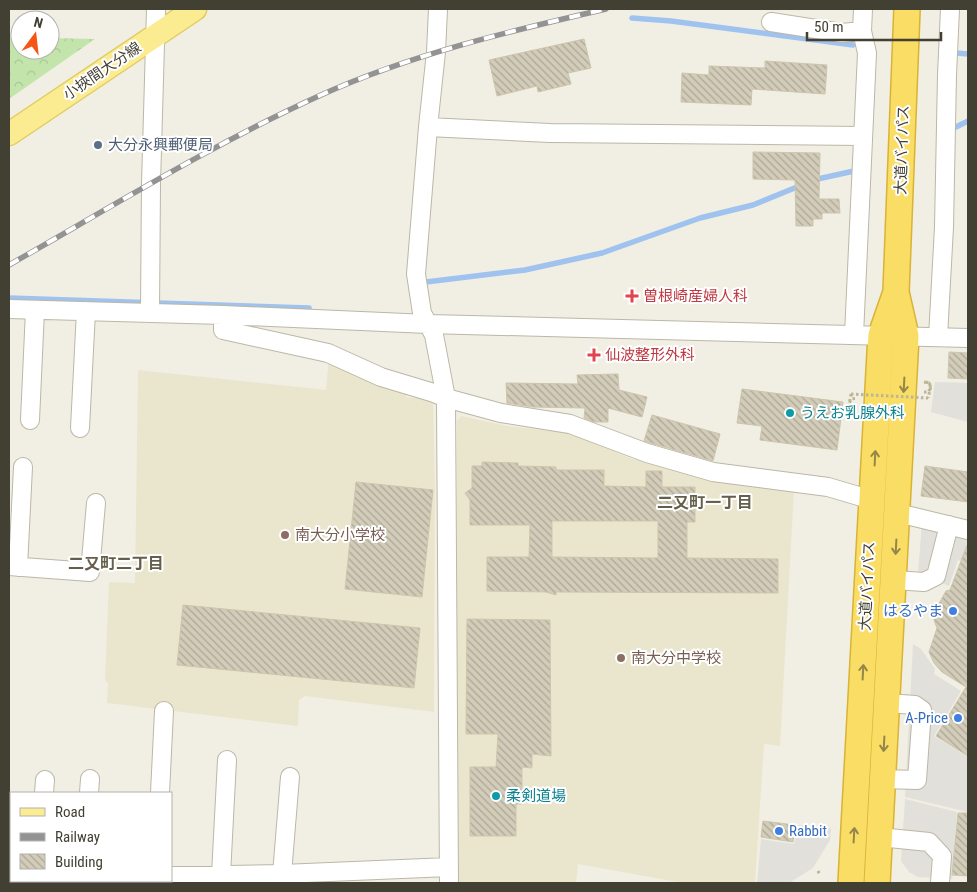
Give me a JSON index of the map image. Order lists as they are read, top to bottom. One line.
{"streets":{"highway":["大道バイパス"],"main road":["小挾間大分線"]},"districts":["二又町一丁目","二又町二丁目"],"places":{"other":["大分永興郵便局","うえお乳腺外科","南大分小学校","はるやま","南大分中学校","A-Price","柔剣道場","Rabbit"],"health":["曽根崎産婦人科","仙波整形外科"]},"legend":["Road","Railway","Building"],"scale_bar":"50 m","north":"top"}
